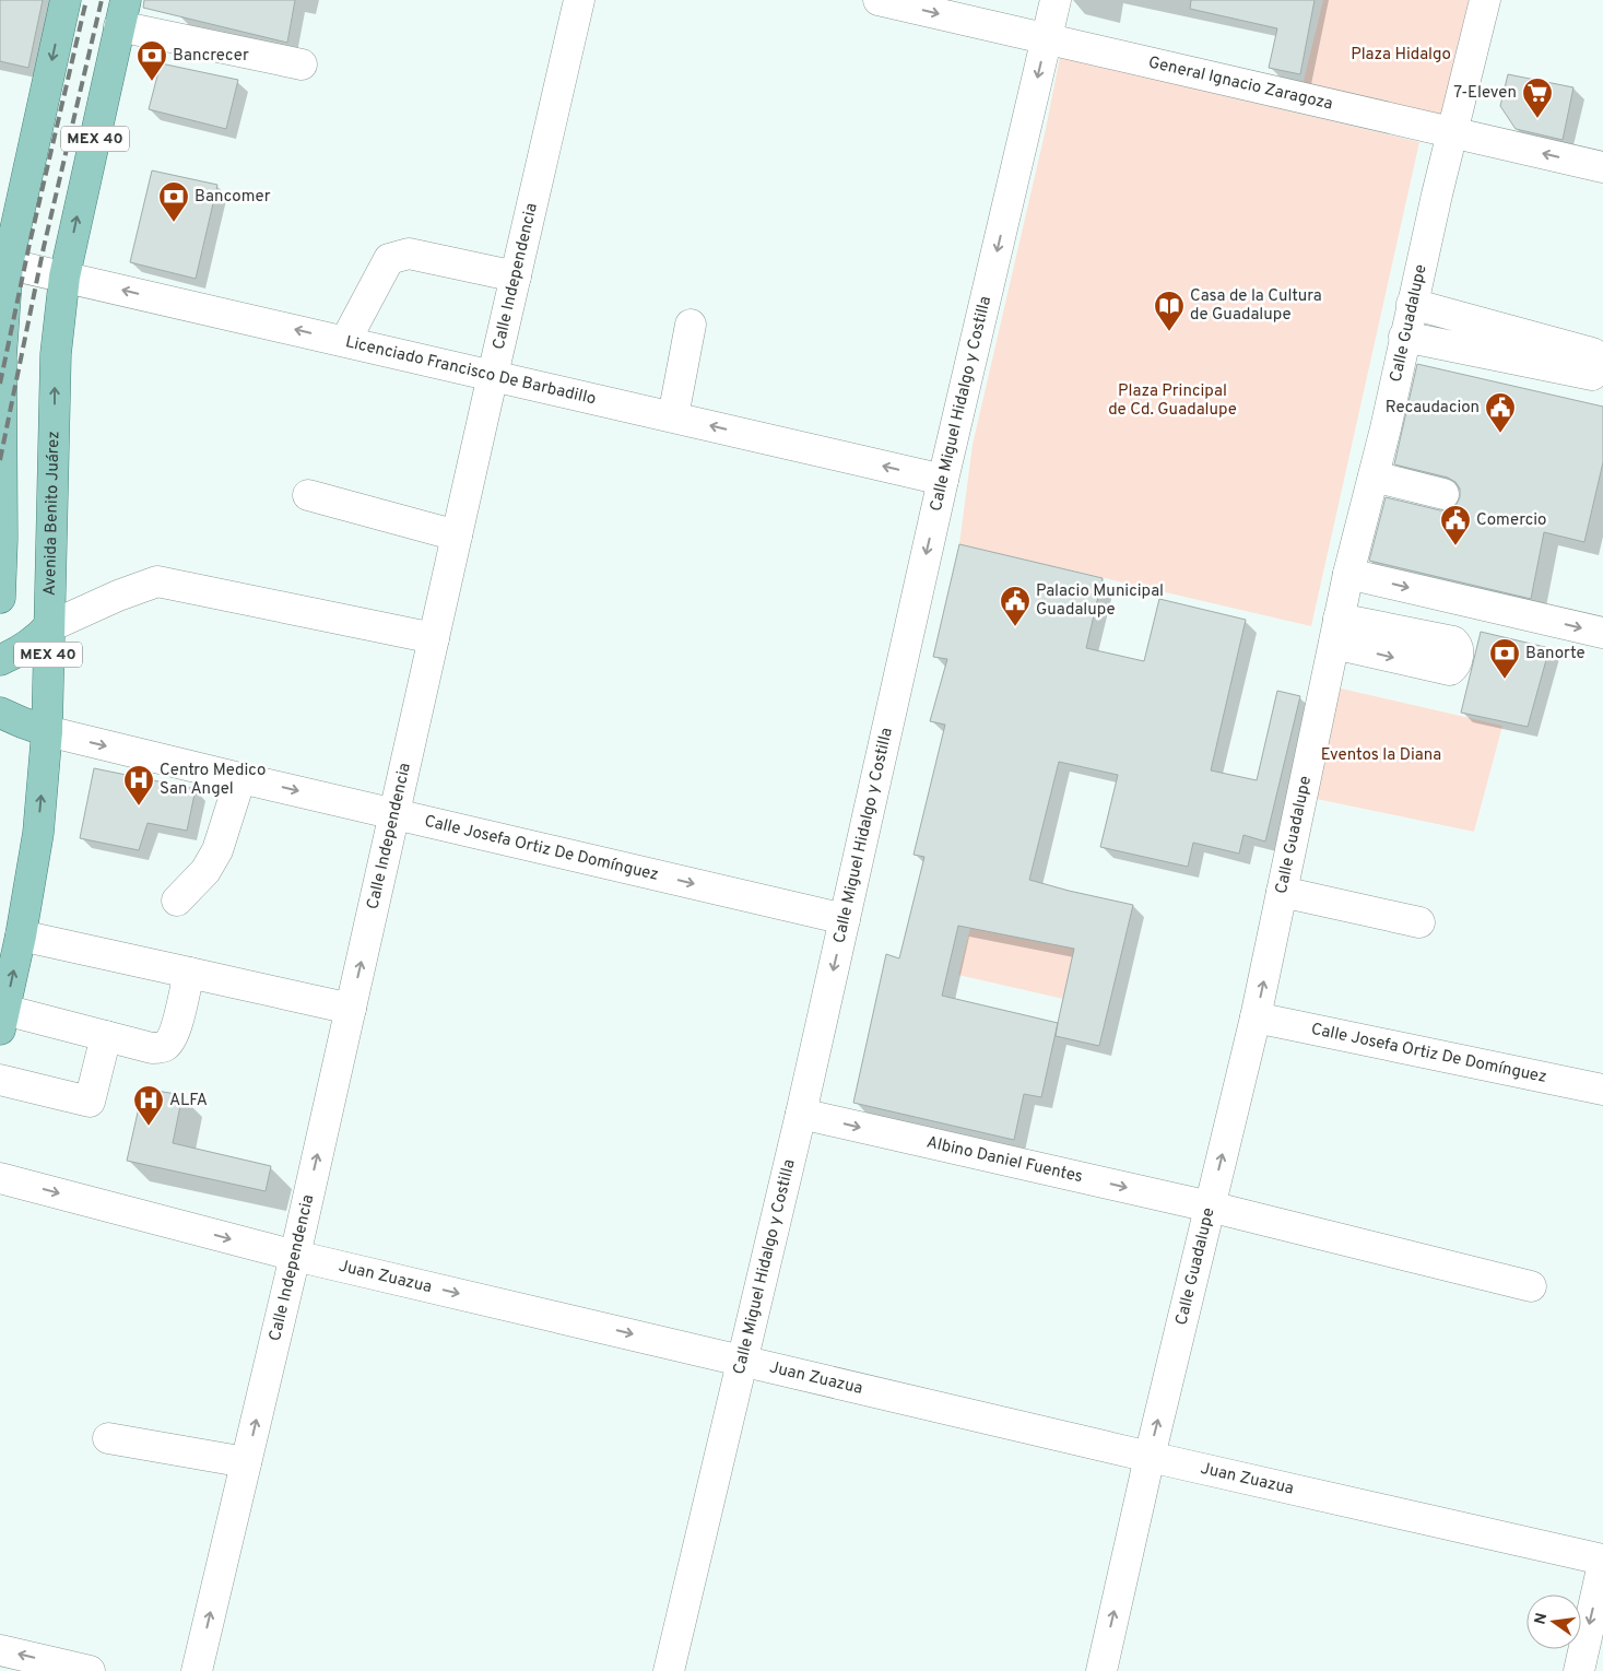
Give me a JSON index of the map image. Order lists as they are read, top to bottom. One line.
{"streets":{"main road":["MEX 40","Avenida Benito Juárez"],"street":["General Ignacio Zaragoza","Calle Independencia","Calle Guadalupe","Licenciado Francisco De Barbadillo","Calle Miguel Hidalgo y Costilla","Calle Josefa Ortiz De Domínguez","Albino Daniel Fuentes","Juan Zuazua"]},"crossings":[["General Ignacio Zaragoza","Calle Guadalupe"],["General Ignacio Zaragoza","Calle Miguel Hidalgo y Costilla"],["MEX 40","Licenciado Francisco De Barbadillo"],["Calle Independencia","Licenciado Francisco De Barbadillo"],["Calle Independencia","Calle Josefa Ortiz De Domínguez"],["Calle Independencia","Juan Zuazua"],["Calle Guadalupe","Calle Josefa Ortiz De Domínguez"],["Calle Guadalupe","Albino Daniel Fuentes"],["Calle Guadalupe","Juan Zuazua"],["Licenciado Francisco De Barbadillo","Calle Miguel Hidalgo y Costilla"],["Licenciado Francisco De Barbadillo","Avenida Benito Juárez"],["Calle Miguel Hidalgo y Costilla","Calle Josefa Ortiz De Domínguez"],["Calle Miguel Hidalgo y Costilla","Albino Daniel Fuentes"],["Calle Miguel Hidalgo y Costilla","Juan Zuazua"],["Avenida Benito Juárez","Calle Josefa Ortiz De Domínguez"]],"one_way":["Calle Independencia","Calle Guadalupe","Calle Miguel Hidalgo y Costilla","Albino Daniel Fuentes"],"parks":["Plaza Hidalgo","Plaza Principal de Cd. Guadalupe","Eventos la Diana"],"places":{"bank":["Bancrecer","Bancomer","Banorte"],"supermarket":["7-Eleven"],"library":["Casa de la Cultura de Guadalupe"],"public building":["Recaudacion","Comercio","Palacio Municipal Guadalupe"],"hospital":["Centro Medico San Angel","ALFA"]},"north":"left"}
